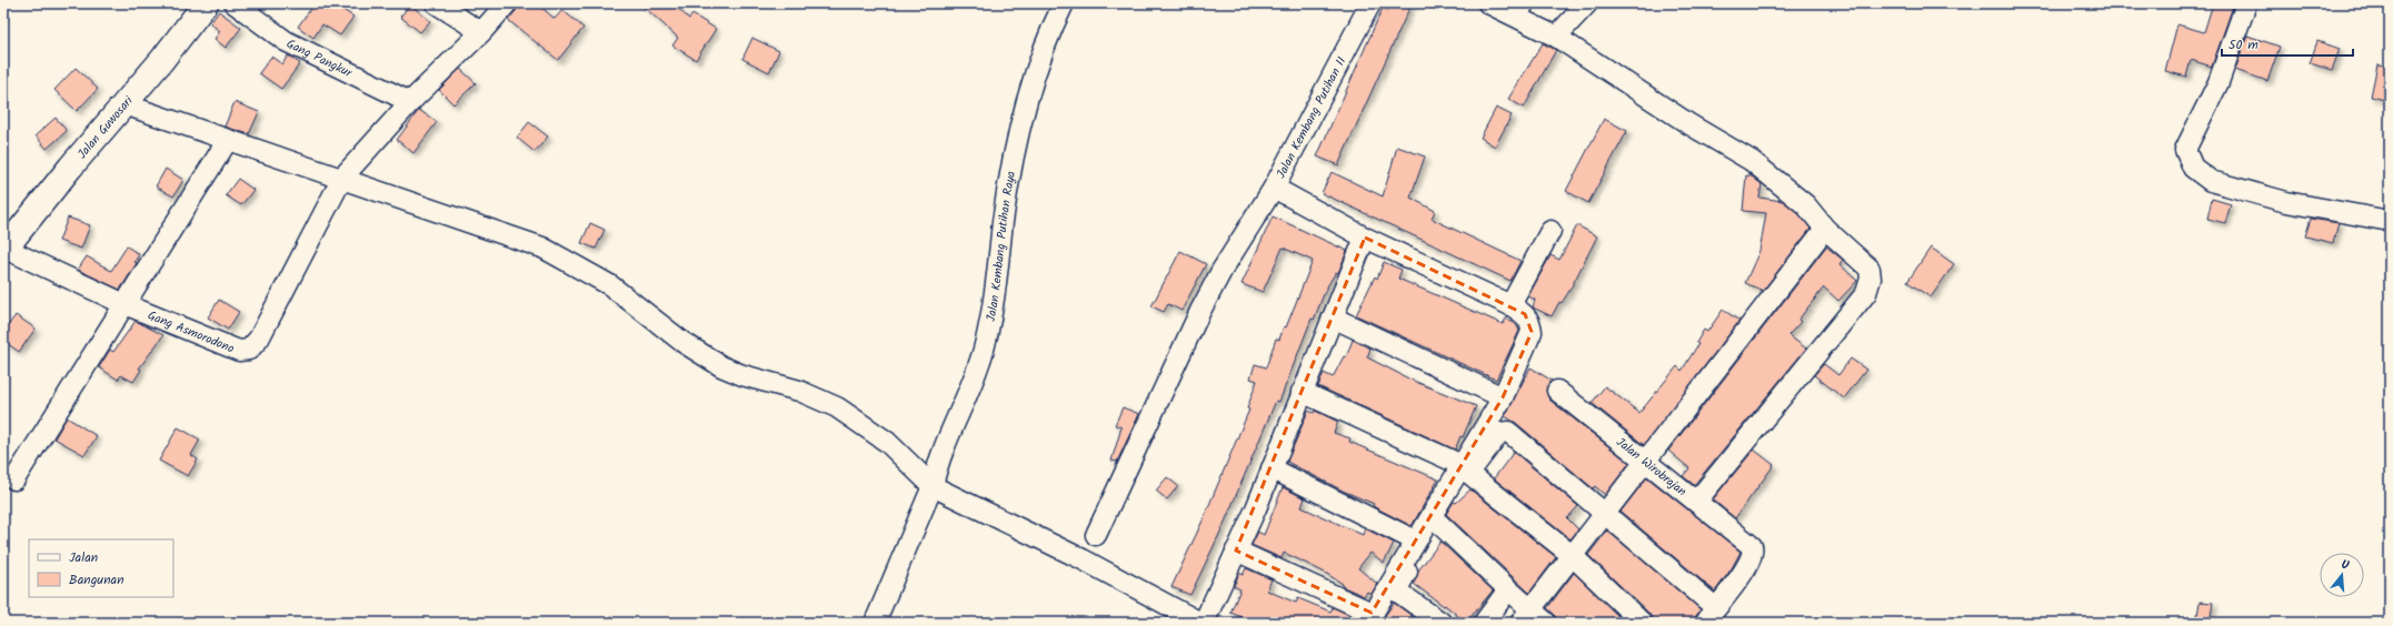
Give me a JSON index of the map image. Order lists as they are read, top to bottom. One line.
{"streets":{"street":["Gang Pangkur","Jalan Kembang Putihan II","Jalan Guwosari","Jalan Kembang Putihan Raya","Gang Asmorodono","Jalan Wirobrajan"]},"crossings":[["Gang Pangkur","Gang Asmorodono"],["Jalan Guwosari","Gang Asmorodono"]],"legend":["Jalan","Bangunan"],"scale_bar":"50 m","north":"top"}
